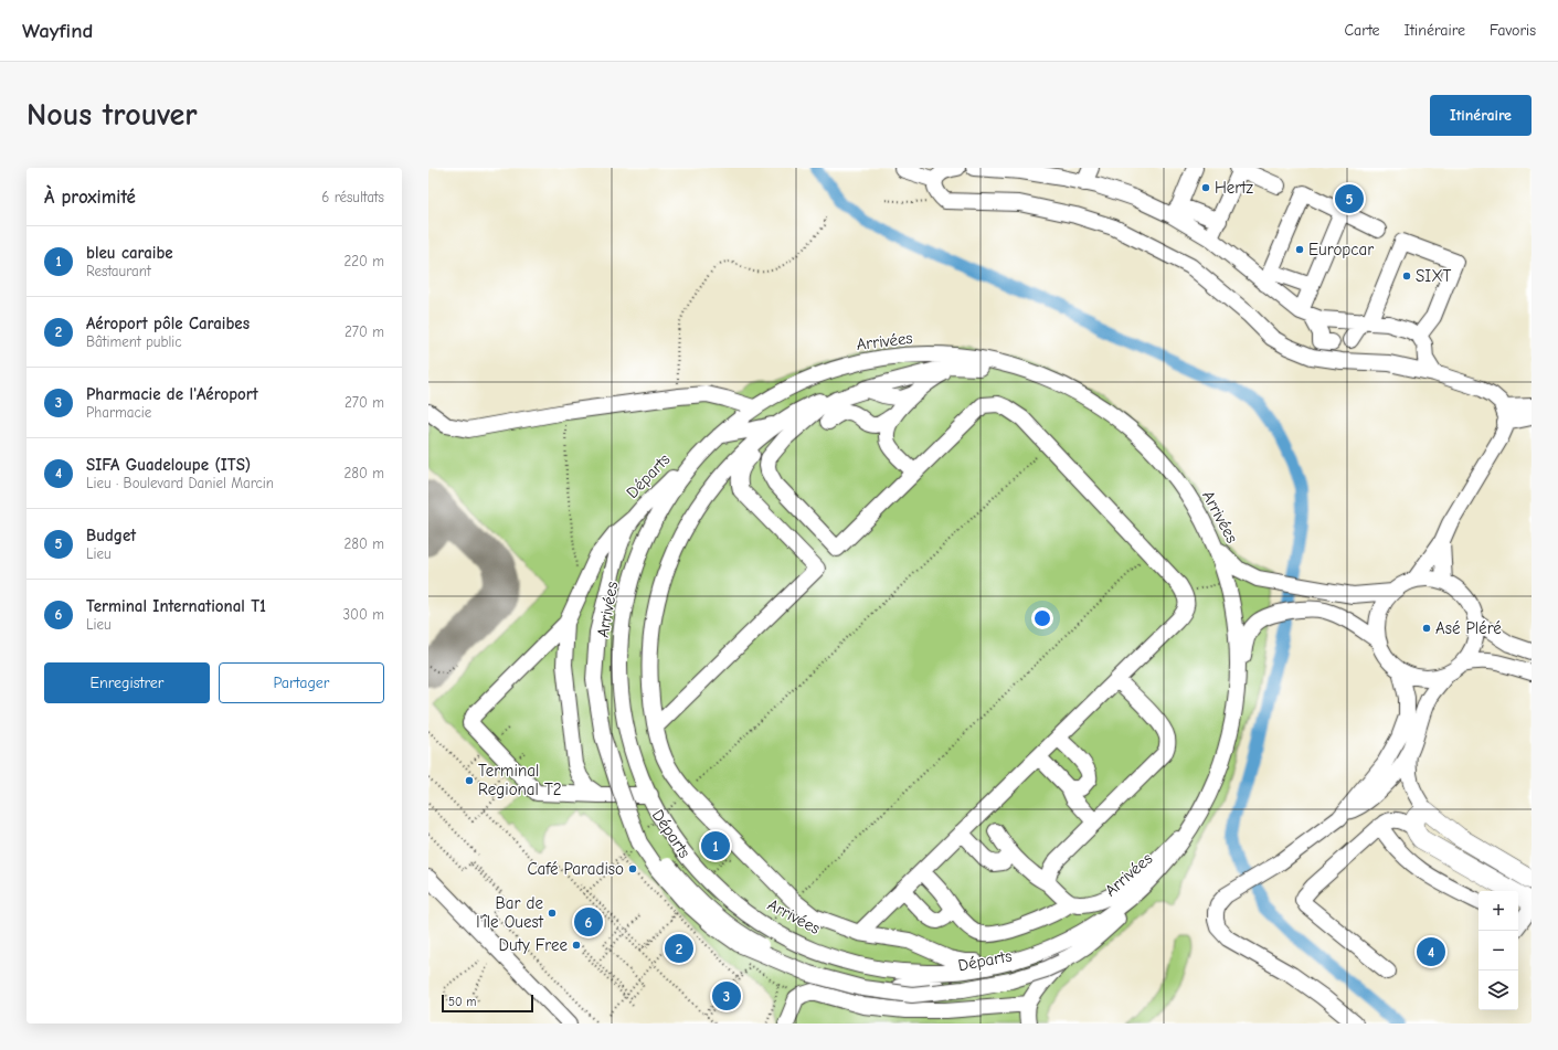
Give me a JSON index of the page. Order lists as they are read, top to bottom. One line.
{"streets":{"street":["Arrivées","Départs"]},"crossings":[["Arrivées","Départs"]],"places":["Hertz","Europcar","SIXT","Asé Pléré","Terminal Regional T2","Café Paradiso","Bar de l'île Ouest","Duty Free"],"scale_bar":"50 m","page":{"header":"Wayfind","nav":["Carte","Itinéraire","Favoris"],"buttons":["Itinéraire",["Enregistrer","Partager"]],"title":"Nous trouver","heading":["À proximité","6 résultats"],"pins":["5","1","6","2","4","3"],"list":[{"mark":"1","name":"bleu caraibe","note":"Restaurant","value":"220 m"},{"mark":"2","name":"Aéroport pôle Caraibes","note":"Bâtiment public","value":"270 m"},{"mark":"3","name":"Pharmacie de l'Aéroport","note":"Pharmacie","value":"270 m"},{"mark":"4","name":"SIFA Guadeloupe (ITS)","note":"Lieu · Boulevard Daniel Marcin","value":"280 m"},{"mark":"5","name":"Budget","note":"Lieu","value":"280 m"},{"mark":"6","name":"Terminal International T1","note":"Lieu","value":"300 m"}],"map_buttons":["+","−"],"scale":"50 m"}}
